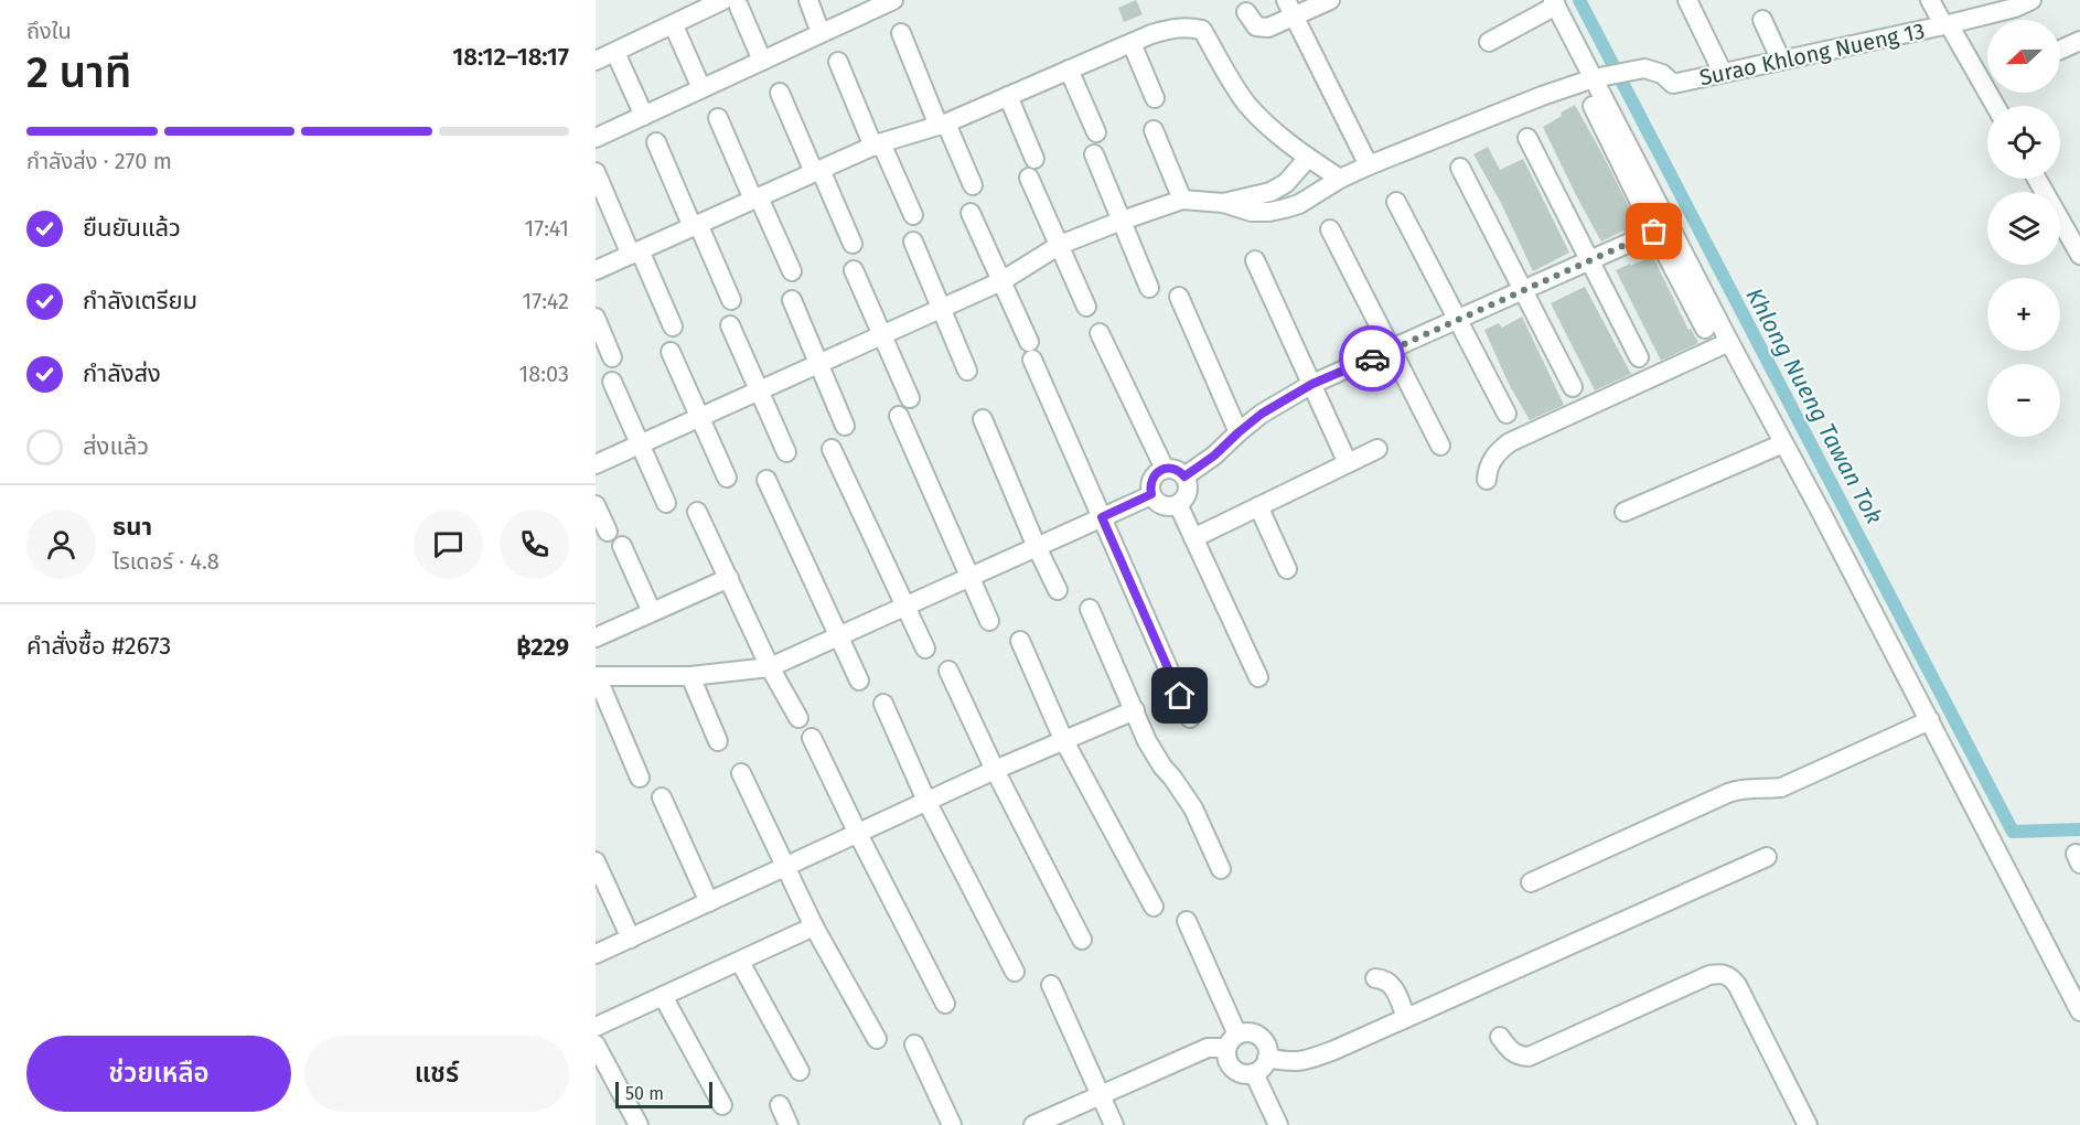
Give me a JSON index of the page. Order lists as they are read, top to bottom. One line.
{"streets":{"street":["Surao Khlong Nueng 13"]},"water":["Khlong Nueng Tawan Tok"],"scale_bar":"50 m","north":"left","page":{"heading":["2 นาที","ถึงใน","18:12–18:17"],"panel":["ธนา","ไรเดอร์ · 4.8","คำสั่งซื้อ #2673","฿229"],"map_buttons":["+","−"],"bar":"กำลังส่ง · 270 m","list":[["ยืนยันแล้ว","17:41"],["กำลังเตรียม","17:42"],["กำลังส่ง","18:03"],"ส่งแล้ว"],"buttons":["ช่วยเหลือ","แชร์"],"scale":"50 m"}}
